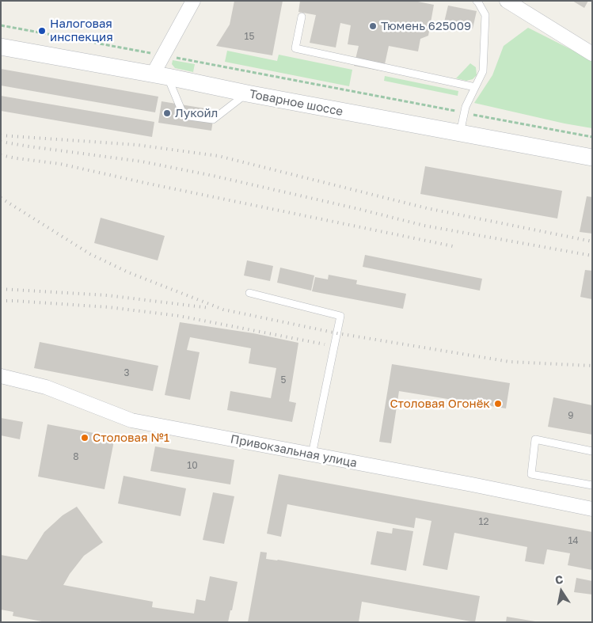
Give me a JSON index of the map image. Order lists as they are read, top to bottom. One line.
{"streets":{"street":["Товарное шоссе","Привокзальная улица"]},"places":["Тюмень 625009","Налоговая инспекция","Лукойл","Столовая Огонёк","Столовая №1"],"house_numbers":["15","3","5","9","8","10","12","14"],"north":"top"}
